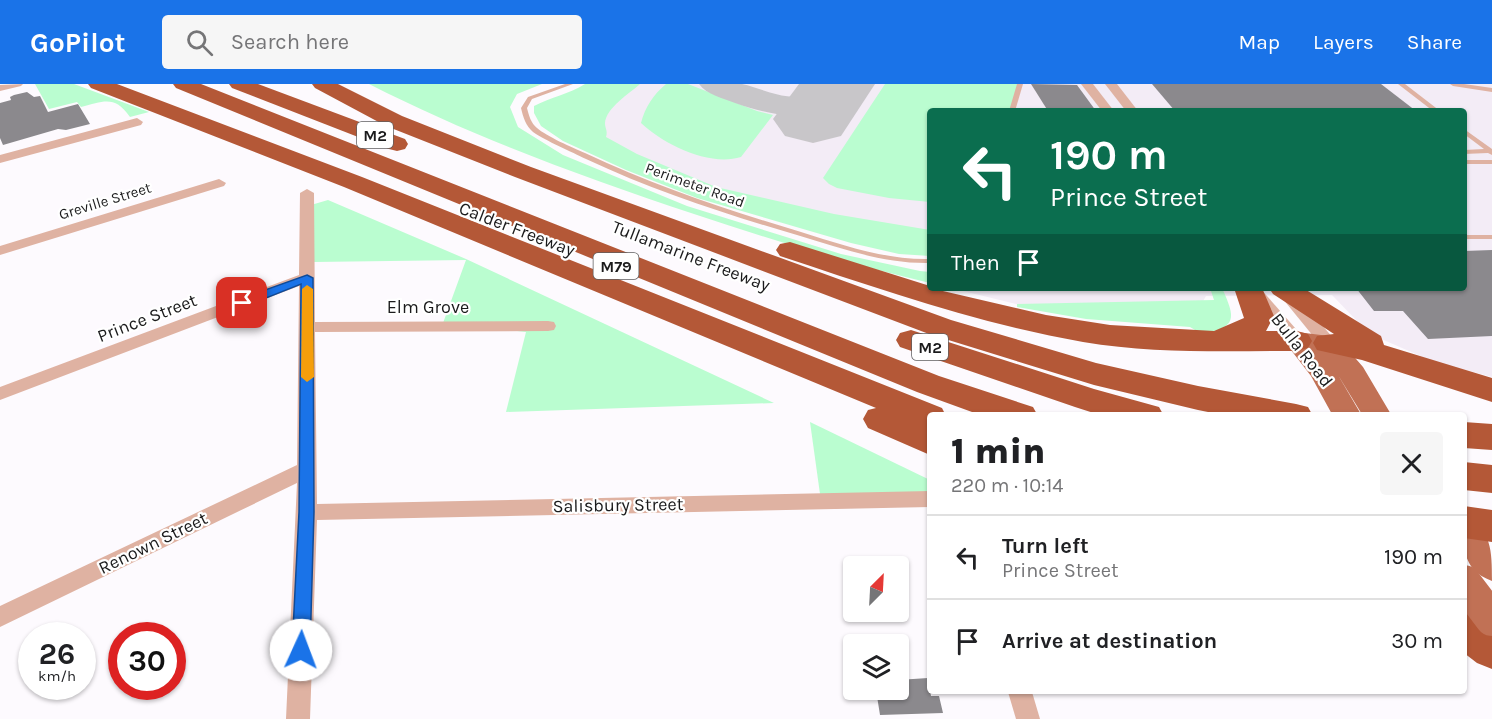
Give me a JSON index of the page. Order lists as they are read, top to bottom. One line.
{"streets":{"highway":["M2","Calder Freeway","Tullamarine Freeway","M79"],"main road":["Bulla Road"],"street":["Greville Street","Elm Grove","Prince Street","Salisbury Street","Renown Street"],"lane":["Perimeter Road"]},"crossings":[["Calder Freeway","Tullamarine Freeway"]],"north":"top right","page":{"header":"GoPilot","search":"Search here","nav":["Map","Layers","Share"],"turn":["190 m","Prince Street"],"then":"Then","heading":["1 min","220 m · 10:14"],"list":[{"name":"Turn left","note":"Prince Street","value":"190 m"},{"name":"Arrive at destination","value":"30 m"}],"speed":"26 km/h","limit":"30"}}
